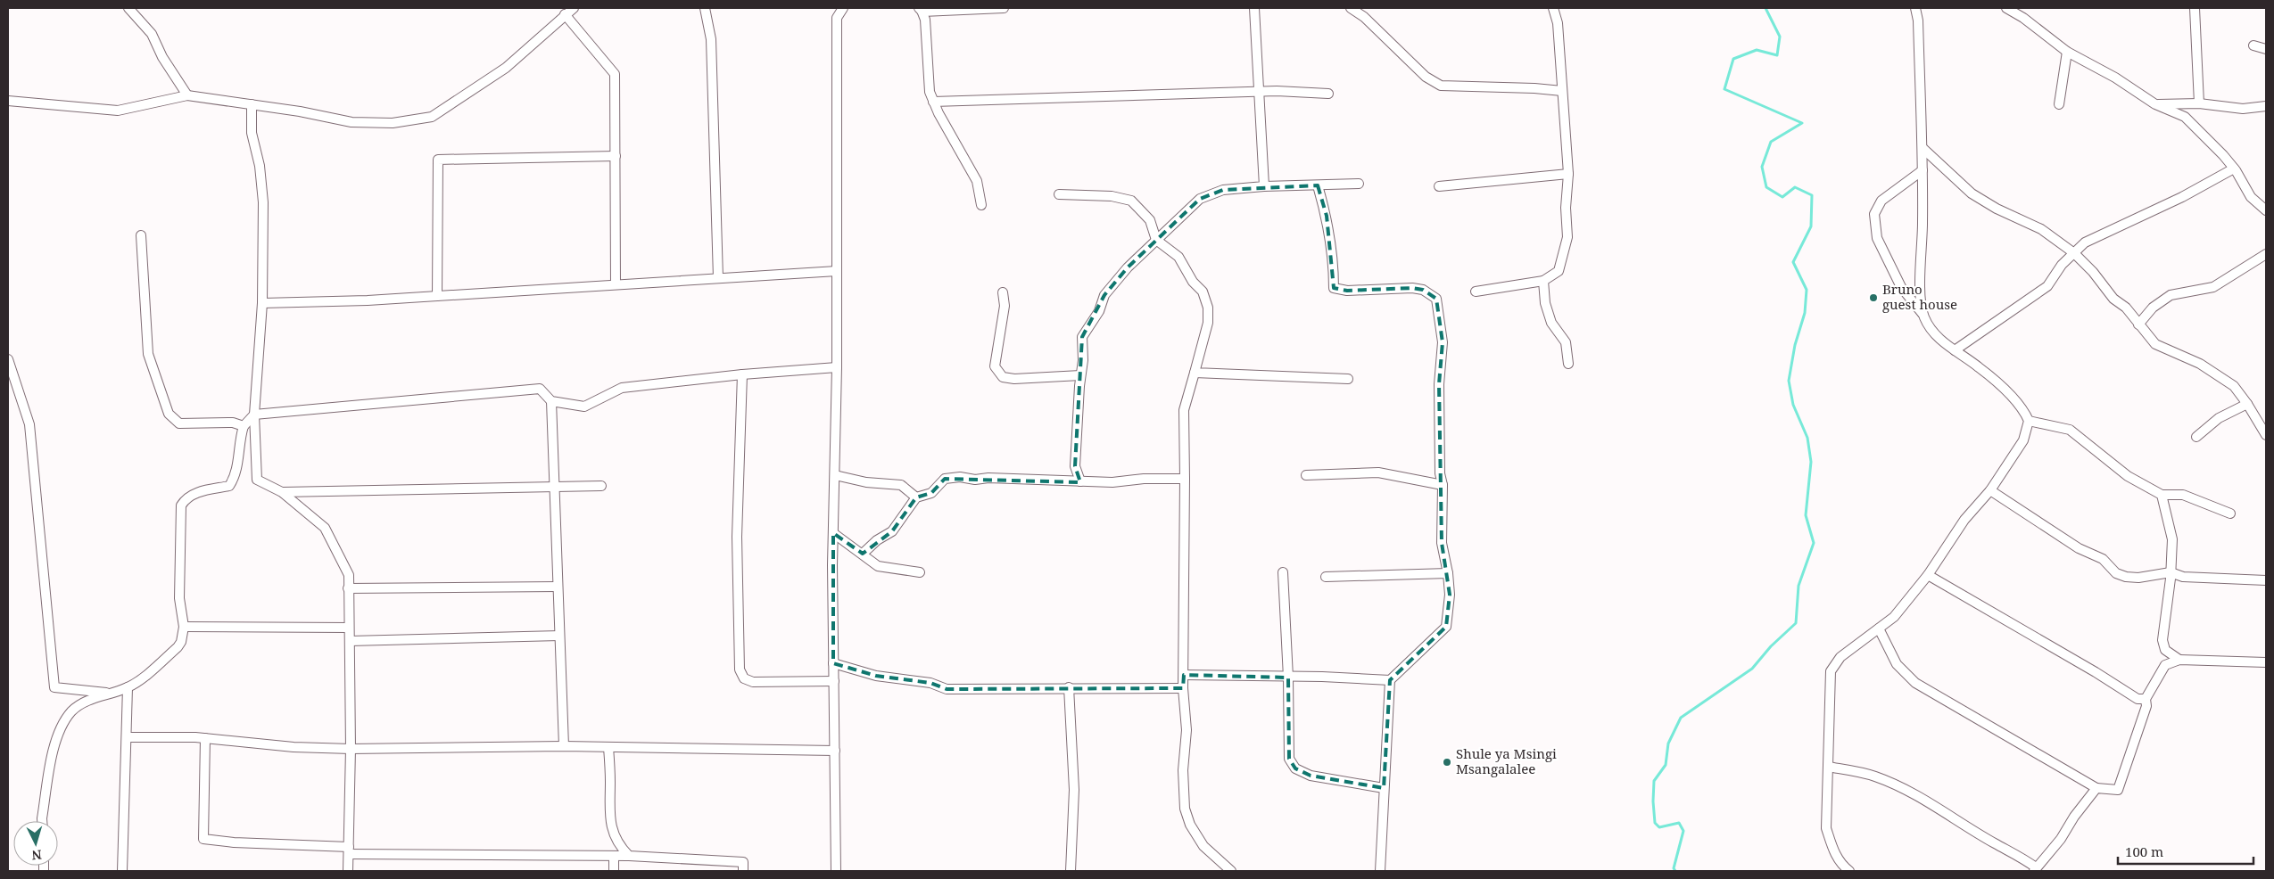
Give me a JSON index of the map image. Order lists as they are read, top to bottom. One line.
{"places":["Bruno guest house","Shule ya Msingi Msangalalee"],"scale_bar":"100 m","north":"bottom"}
